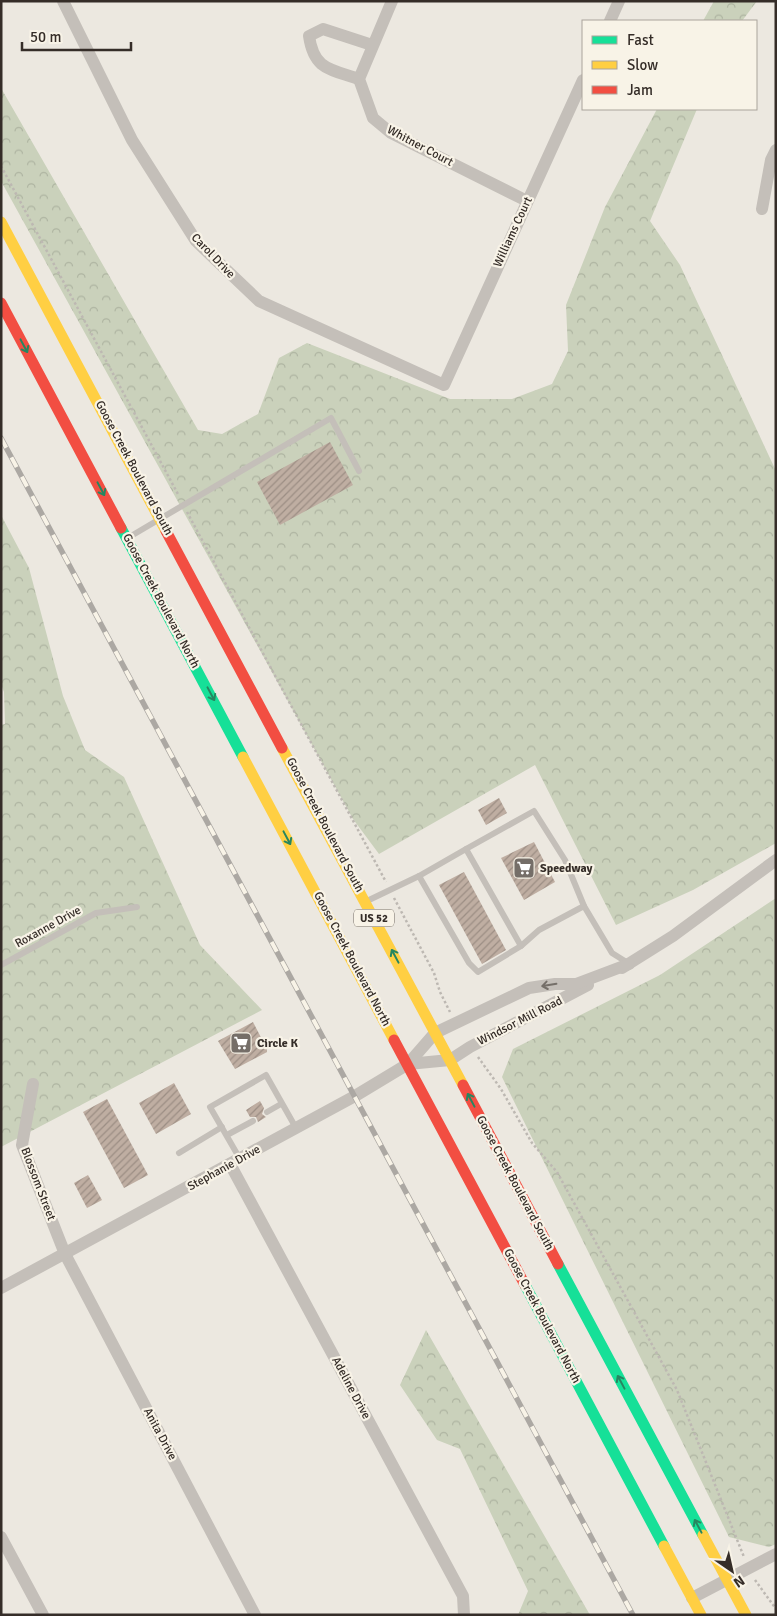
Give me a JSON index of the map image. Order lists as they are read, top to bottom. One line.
{"streets":{"highway":["Goose Creek Boulevard South","Goose Creek Boulevard North","US 52"],"street":["Whitner Court","Williams Court","Carol Drive","Windsor Mill Road","Stephanie Drive","Blossom Street","Adeline Drive","Anita Drive"],"lane":["Roxanne Drive"]},"crossings":[["Whitner Court","Williams Court"],["Williams Court","Carol Drive"],["Goose Creek Boulevard South","Windsor Mill Road"],["Goose Creek Boulevard South","Stephanie Drive"],["Goose Creek Boulevard North","Windsor Mill Road"],["Goose Creek Boulevard North","Stephanie Drive"],["Windsor Mill Road","Stephanie Drive"],["Stephanie Drive","Blossom Street"],["Stephanie Drive","Adeline Drive"],["Stephanie Drive","Anita Drive"],["Blossom Street","Anita Drive"]],"one_way":["Goose Creek Boulevard South","Goose Creek Boulevard North"],"places":{"supermarket":["Speedway","Circle K"]},"legend":["Fast","Slow","Jam"],"scale_bar":"50 m","north":"bottom right"}
